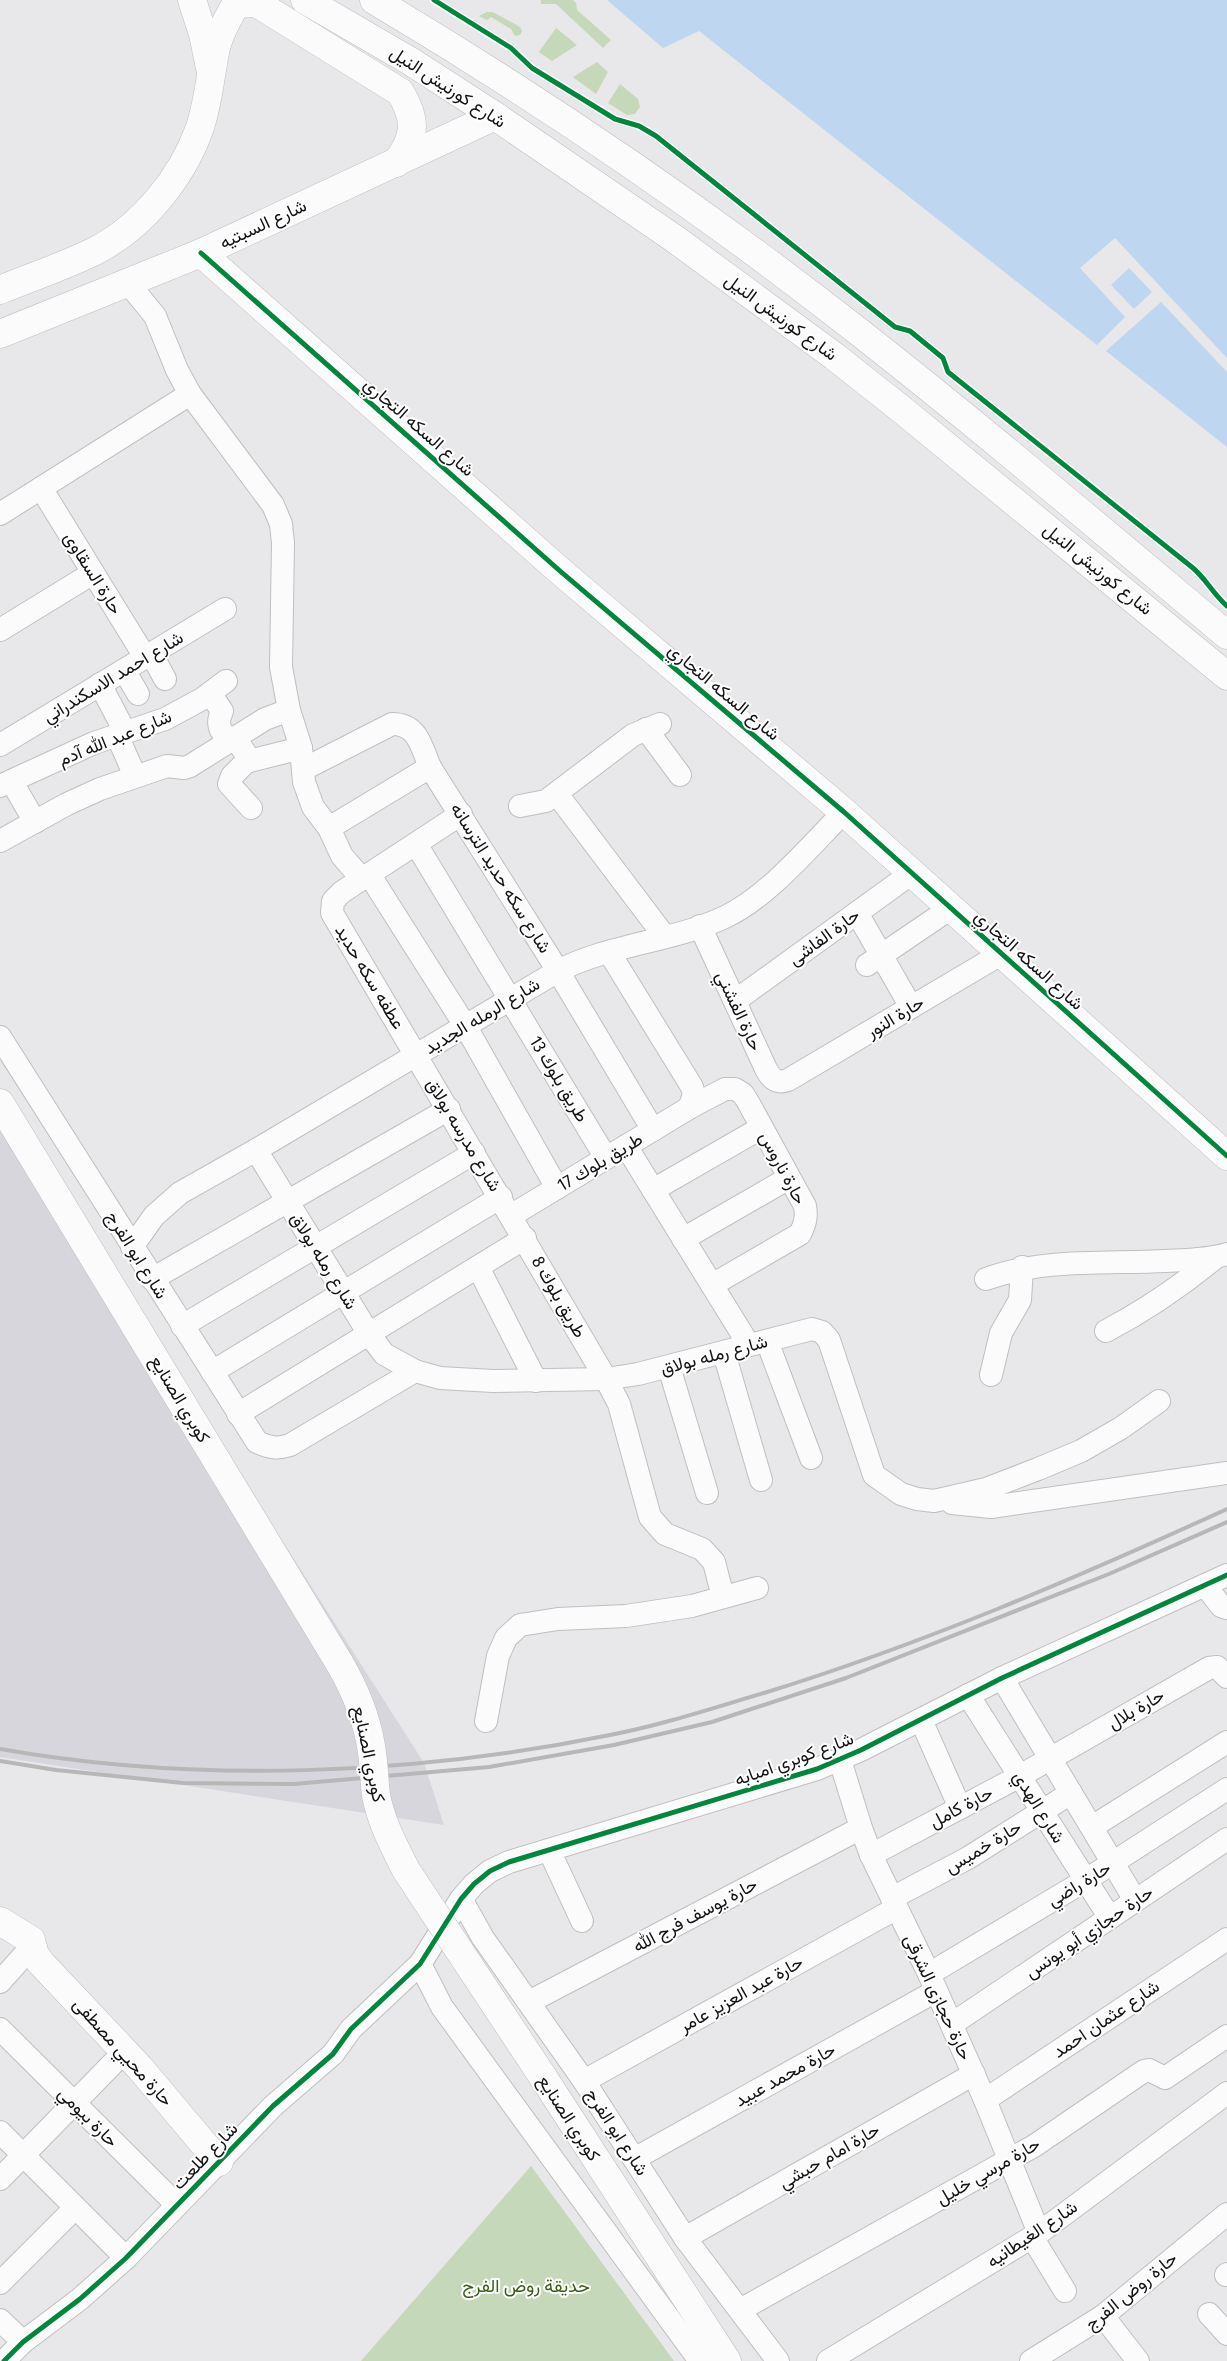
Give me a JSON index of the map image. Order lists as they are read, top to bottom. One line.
{"streets":{"main road":["شارع كورنيش النيل","شارع السبتيه","شارع السكه التجاري","كوبري الصنايع","حارة محيي مصطفى"],"street":["حارة السقاوى","شارع احمد الاسكندراني","شارع عبد الله آدم","شارع سكه حديد الترسانه","حارة الفاشى","عطفه سكه حديد","حارة الفشني","شارع الرمله الجديد","حارة النور","طريق بلوك 13","شارع مدرسه بولاق","طريق بلوك 17","حارة ناروس","شارع ابو الفرج","شارع رمله بولاق","طريق بلوك 8","حارة بلال","شارع كوبري امبابه","حارة كامل","شارع الهدي","حارة خميس","حارة راضي","حارة يوسف فرج الله","حارة حجازي أبو يونس","حارة عبد العزيز عامر","حارة حجازى الشرقى","شارع عثمان احمد","حارة محمد عبيد","حارة بيومي","شارع طلعت","حارة امام حبشي","حارة مرسي خليل","شارع الغيطانيه","حارة روض الفرج"]},"crossings":[["شارع كورنيش النيل","شارع السبتيه"],["شارع السبتيه","شارع السكه التجاري"],["شارع السكه التجاري","حارة الفاشى"],["شارع السكه التجاري","شارع الرمله الجديد"],["شارع السكه التجاري","حارة النور"],["حارة السقاوى","شارع احمد الاسكندراني"],["شارع سكه حديد الترسانه","عطفه سكه حديد"],["شارع سكه حديد الترسانه","شارع الرمله الجديد"],["شارع سكه حديد الترسانه","طريق بلوك 17"],["حارة الفاشى","حارة الفشني"],["عطفه سكه حديد","شارع الرمله الجديد"],["عطفه سكه حديد","طريق بلوك 13"],["عطفه سكه حديد","شارع مدرسه بولاق"],["حارة الفشني","شارع الرمله الجديد"],["حارة الفشني","حارة النور"],["شارع الرمله الجديد","طريق بلوك 13"],["شارع الرمله الجديد","شارع مدرسه بولاق"],["شارع الرمله الجديد","شارع ابو الفرج"],["شارع الرمله الجديد","شارع رمله بولاق"],["طريق بلوك 13","طريق بلوك 17"],["شارع مدرسه بولاق","طريق بلوك 17"],["شارع مدرسه بولاق","طريق بلوك 8"],["طريق بلوك 17","حارة ناروس"],["طريق بلوك 17","شارع ابو الفرج"],["طريق بلوك 17","شارع رمله بولاق"],["طريق بلوك 17","طريق بلوك 8"],["شارع ابو الفرج","شارع رمله بولاق"],["شارع ابو الفرج","شارع كوبري امبابه"],["شارع ابو الفرج","حارة يوسف فرج الله"],["شارع ابو الفرج","حارة عبد العزيز عامر"],["شارع ابو الفرج","حارة محمد عبيد"],["شارع ابو الفرج","حارة امام حبشي"],["شارع ابو الفرج","حارة مرسي خليل"],["شارع رمله بولاق","طريق بلوك 8"],["حارة بلال","حارة كامل"],["حارة بلال","شارع الهدي"],["شارع كوبري امبابه","شارع الهدي"],["شارع كوبري امبابه","حارة حجازى الشرقى"],["شارع كوبري امبابه","شارع طلعت"],["حارة كامل","شارع الهدي"],["حارة كامل","حارة حجازى الشرقى"],["شارع الهدي","حارة خميس"],["شارع الهدي","حارة راضي"],["شارع الهدي","حارة حجازي أبو يونس"],["حارة خميس","حارة عبد العزيز عامر"],["حارة خميس","حارة حجازى الشرقى"],["حارة راضي","حارة حجازى الشرقى"],["حارة راضي","حارة محمد عبيد"],["حارة يوسف فرج الله","حارة حجازى الشرقى"],["حارة حجازي أبو يونس","حارة حجازى الشرقى"],["حارة عبد العزيز عامر","حارة حجازى الشرقى"],["حارة حجازى الشرقى","شارع عثمان احمد"],["حارة حجازى الشرقى","حارة محمد عبيد"],["حارة حجازى الشرقى","حارة امام حبشي"],["حارة حجازى الشرقى","حارة مرسي خليل"],["حارة حجازى الشرقى","شارع الغيطانيه"],["حارة محيي مصطفى","شارع طلعت"],["حارة بيومي","شارع طلعت"]],"parks":["حديقة روض الفرج"]}
